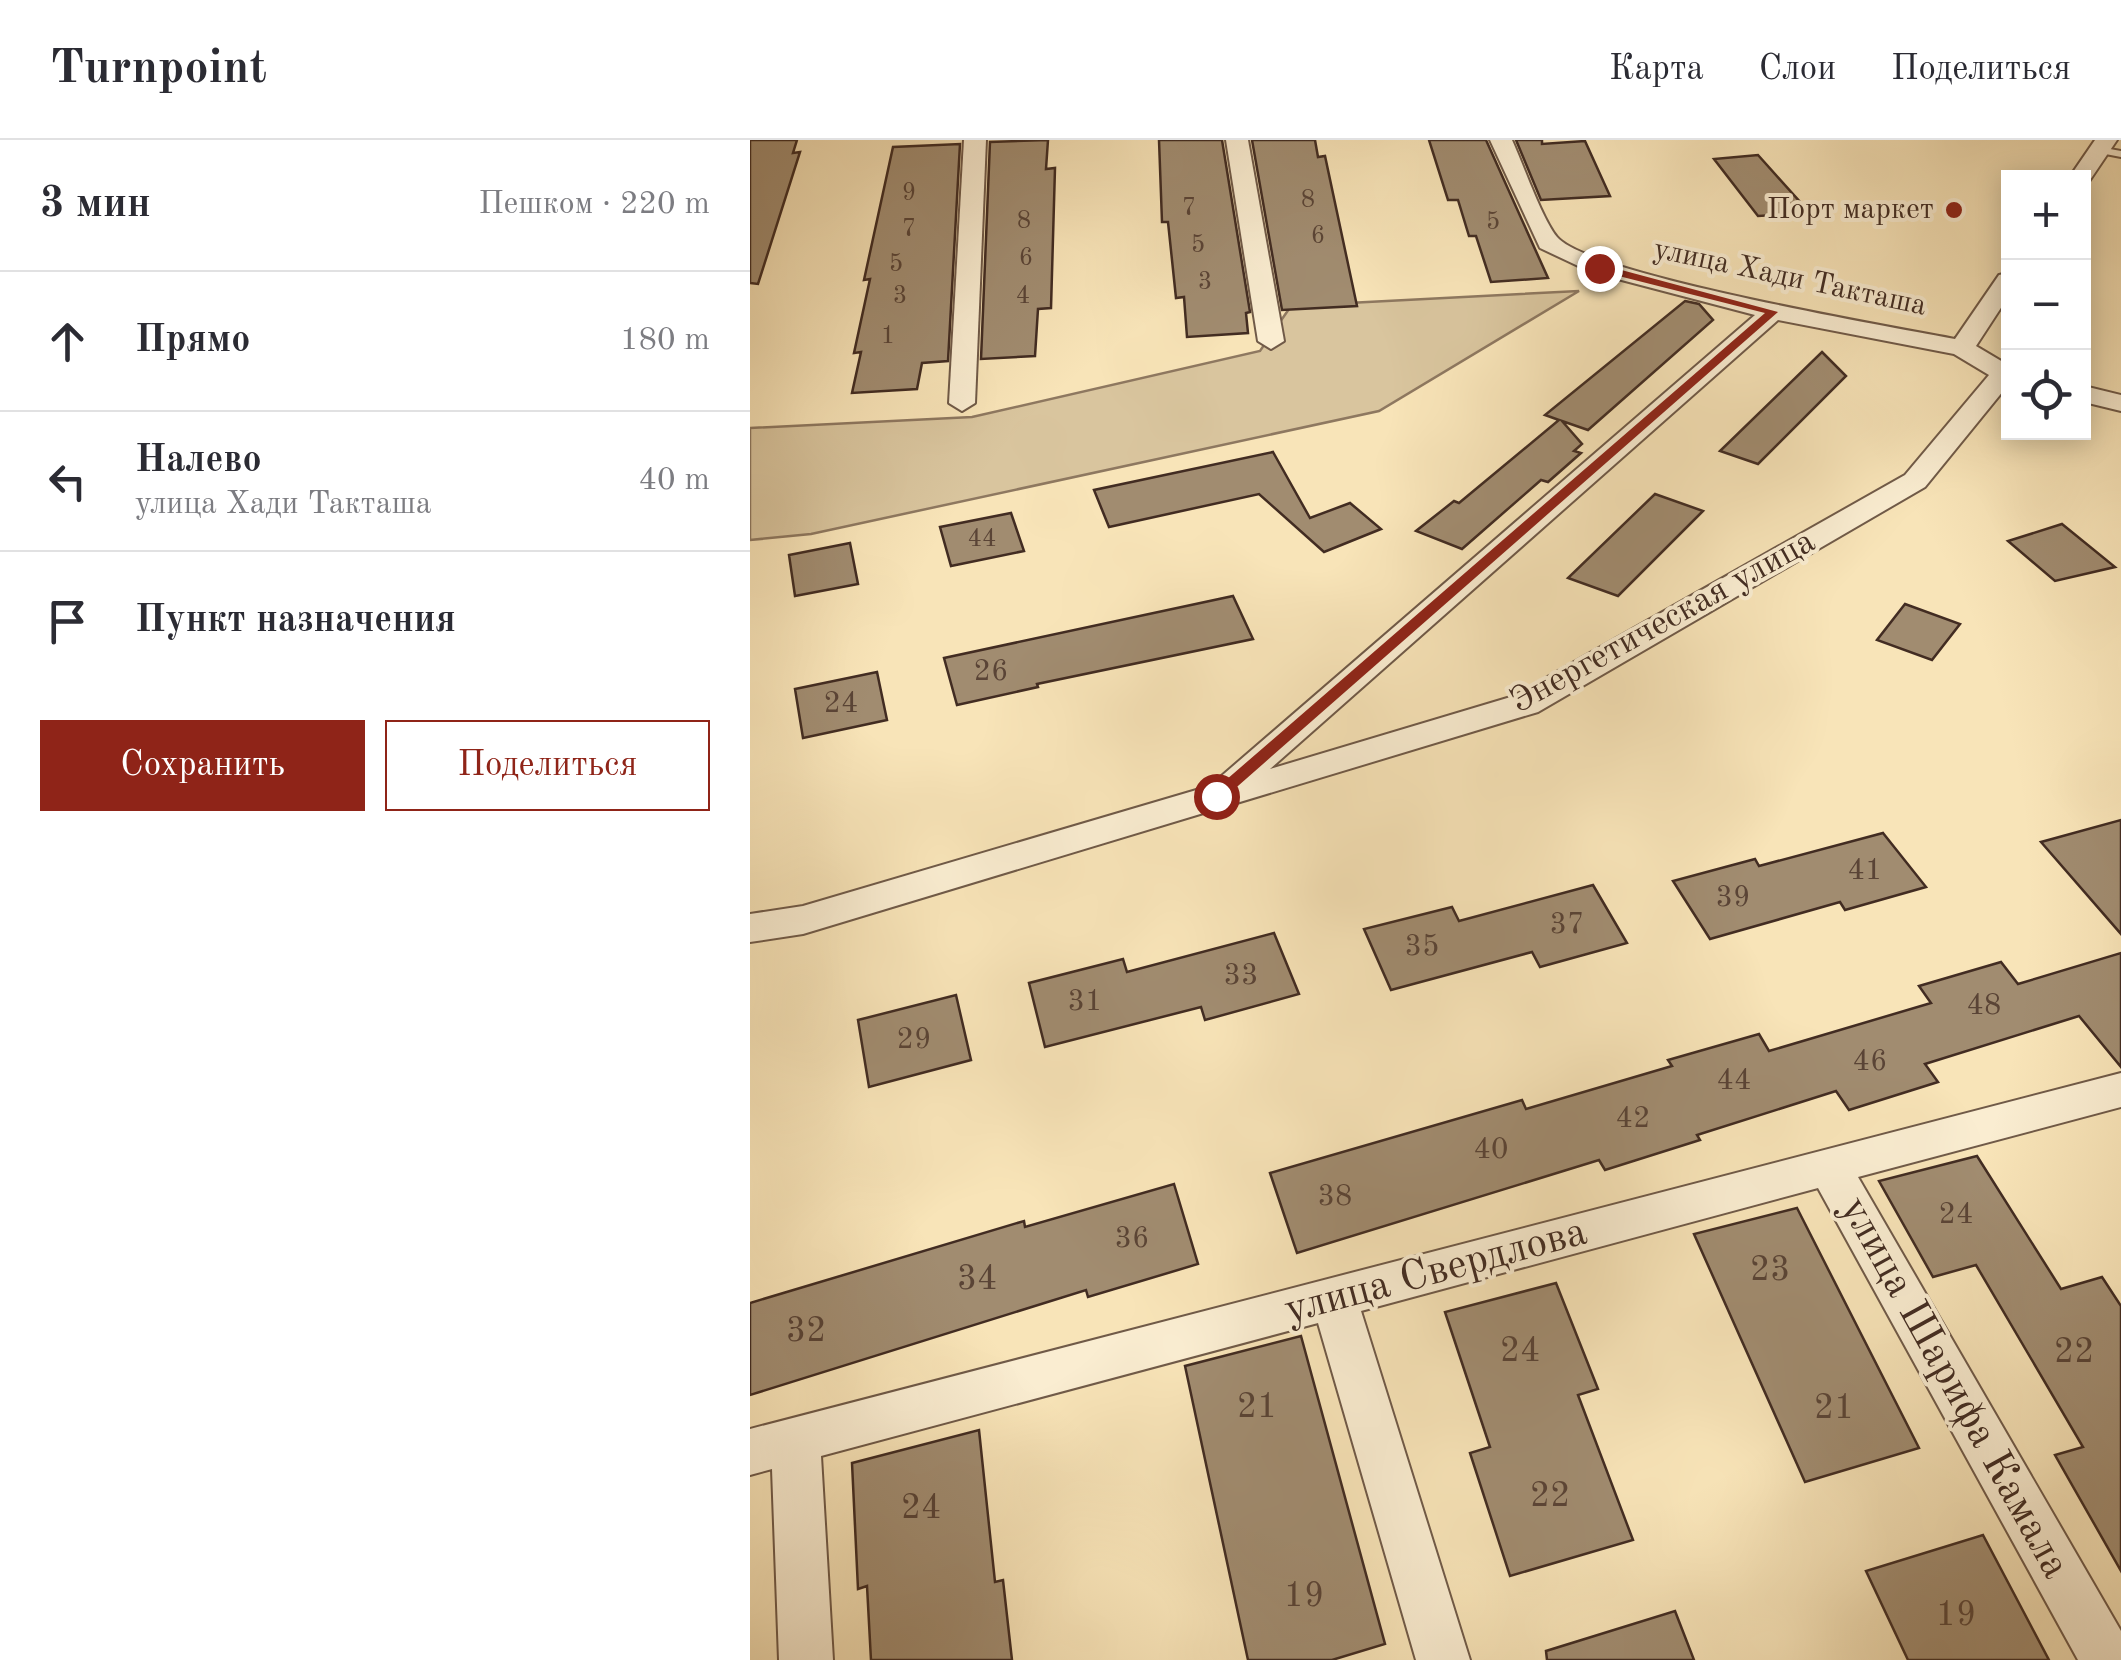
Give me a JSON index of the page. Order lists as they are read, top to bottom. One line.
{"streets":{"street":["улица Хади Такташа","Энергетическая улица","улица Свердлова","улица Шарифа Камала"]},"crossings":[["улица Свердлова","улица Шарифа Камала"]],"places":["Порт маркет"],"house_numbers":["9","8","7","8","5","7","6","5","6","5","3","3","4","1","44","26","24","41","39","37","35","33","31","48","29","46","44","42","40","38","24","36","23","34","32","24","22","21","21","22","24","19","19"],"page":{"header":"Turnpoint","nav":["Карта","Слои","Поделиться"],"heading":["3 мин","Пешком · 220 m"],"map_buttons":["+","−"],"list":[["Прямо","180 m"],["Налево","улица Хади Такташа","40 m"],"Пункт назначения"],"buttons":["Сохранить","Поделиться"]}}
